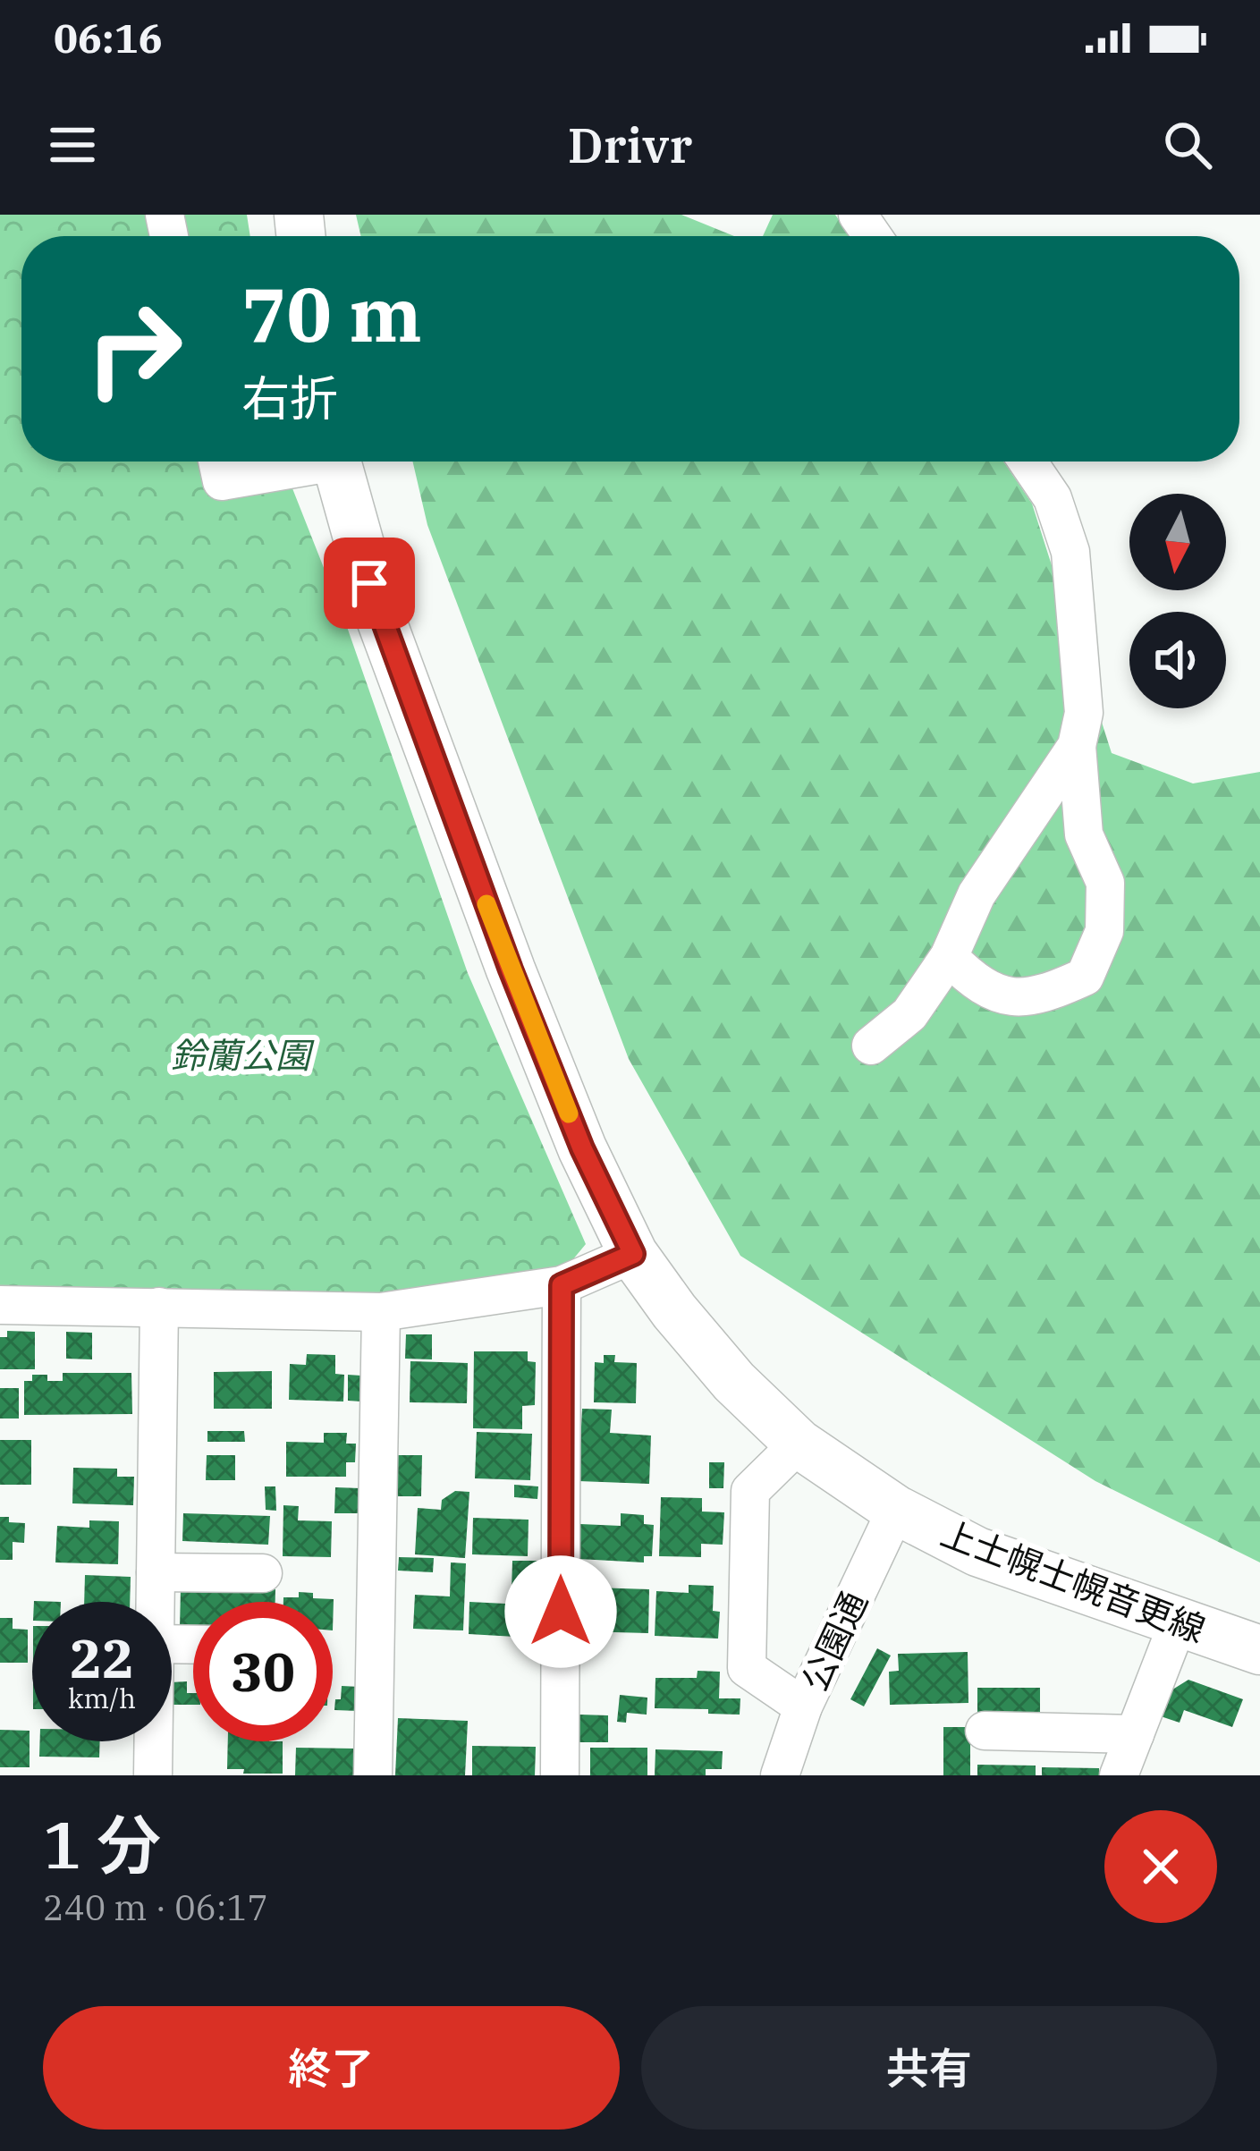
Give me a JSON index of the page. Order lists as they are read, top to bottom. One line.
{"streets":{"main road":["上士幌士幌音更線"],"street":["公園通"]},"crossings":[["上士幌士幌音更線","公園通"]],"parks":["鈴蘭公園"],"north":"bottom","page":{"status":"06:16","header":"Drivr","turn":["70 m","右折"],"speed":"22 km/h","limit":"30","heading":["1 分","240 m · 06:17"],"buttons":["終了","共有"]}}
